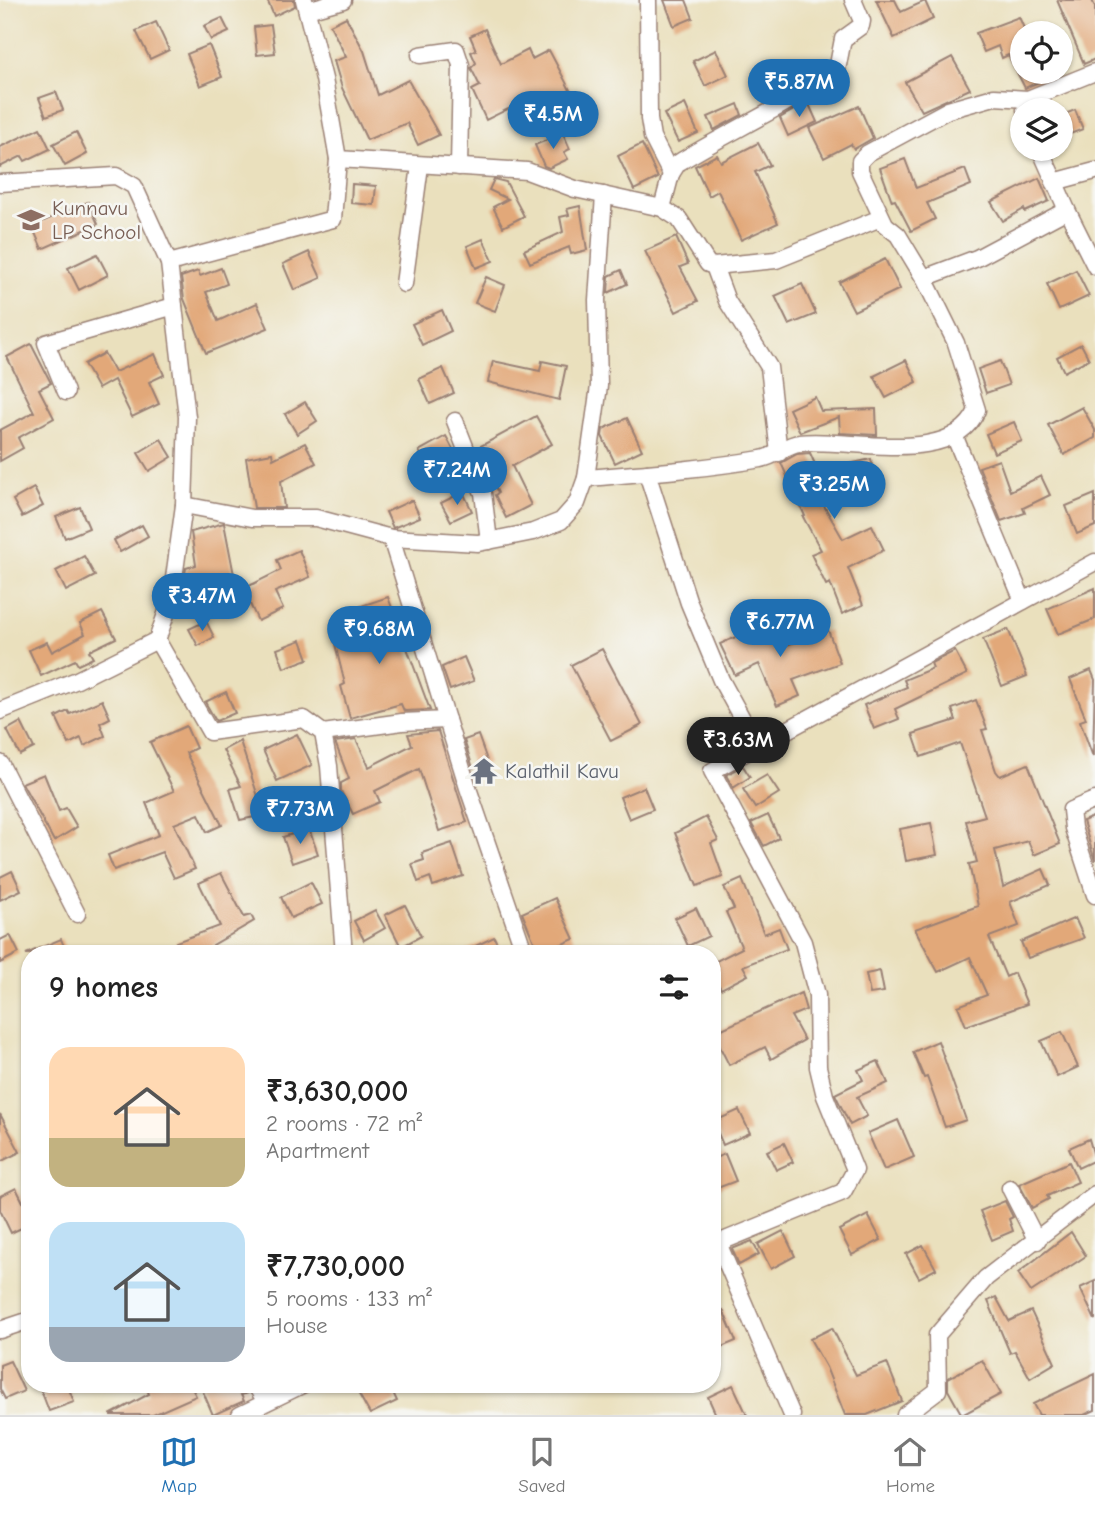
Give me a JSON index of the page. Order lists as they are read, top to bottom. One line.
{"places":{"school or university":["Kunnavu LP School"],"temple":["Kalathil Kavu"]},"page":{"price":["₹5.87M","₹4.5M","₹7.24M","₹3.25M","₹3.47M","₹6.77M","₹9.68M","₹3.63M","₹7.73M"],"heading":"9 homes","list":[{"name":"₹3,630,000","note":"2 rooms · 72 m² · Apartment"},{"name":"₹7,730,000","note":"5 rooms · 133 m² · House"}],"tabs":["Map","Saved","Home"]}}
